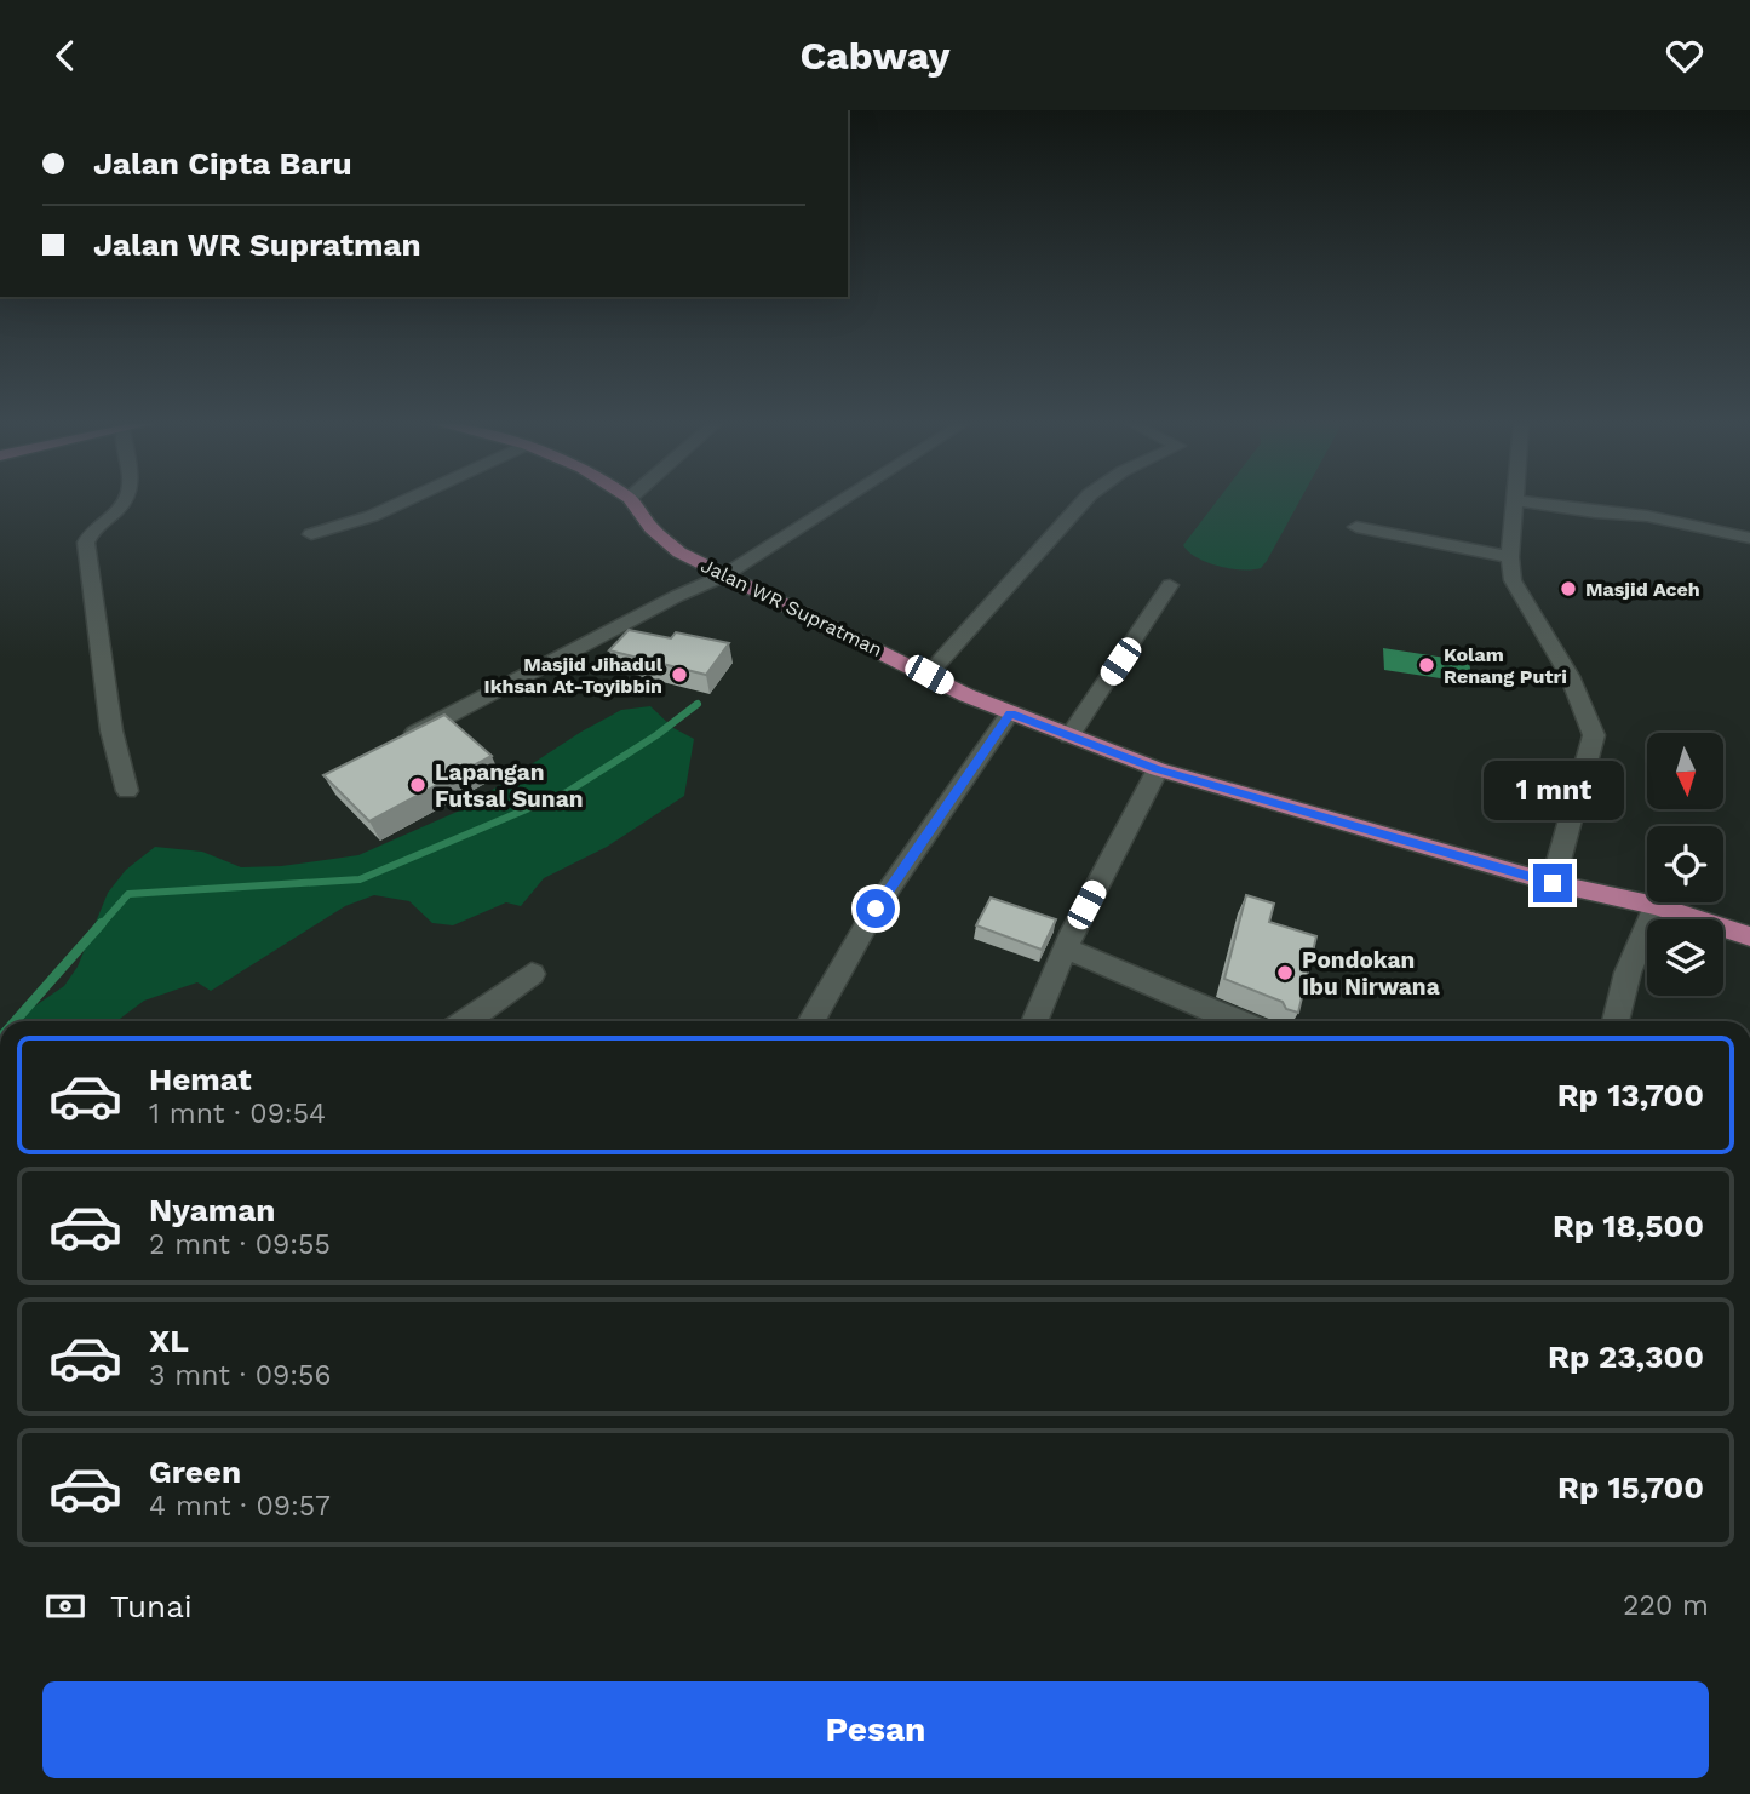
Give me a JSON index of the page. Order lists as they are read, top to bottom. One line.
{"streets":{"highway":["Jalan WR Supratman"]},"places":["Masjid Aceh","Kolam Renang Putri","Masjid Jihadul Ikhsan At-Toyibbin","Lapangan Futsal Sunan","Pondokan Ibu Nirwana"],"north":"bottom","page":{"header":"Cabway","banner":["Jalan Cipta Baru","Jalan WR Supratman"],"bubble":"1 mnt","list":[{"name":"Hemat","note":"1 mnt · 09:54","value":"Rp 13,700"},{"name":"Nyaman","note":"2 mnt · 09:55","value":"Rp 18,500"},{"name":"XL","note":"3 mnt · 09:56","value":"Rp 23,300"},{"name":"Green","note":"4 mnt · 09:57","value":"Rp 15,700"}],"pay":["Tunai","220 m"],"buttons":"Pesan"}}
